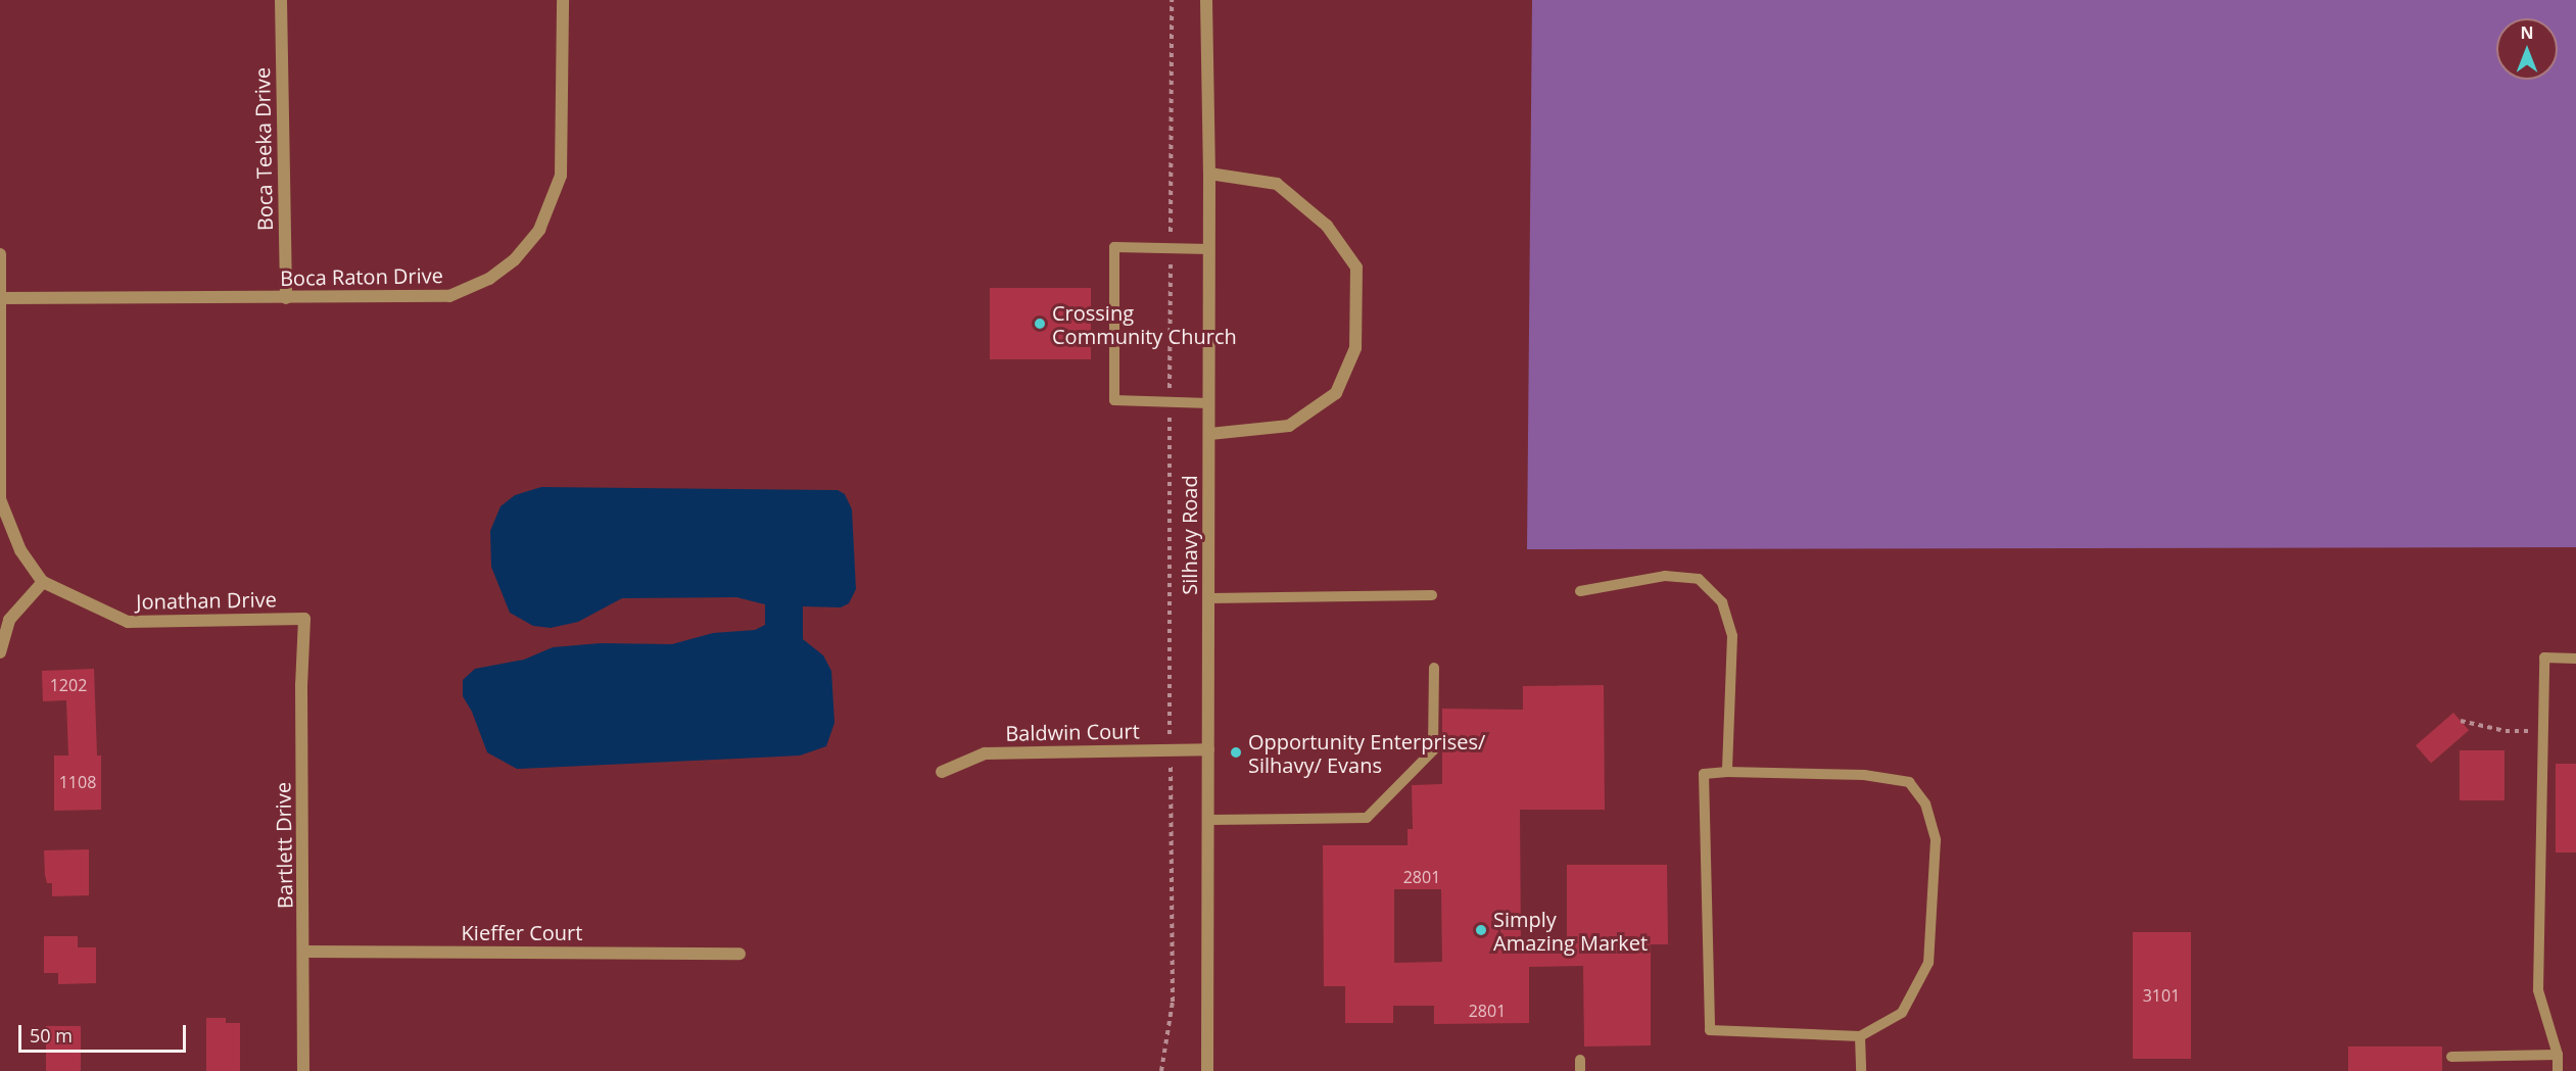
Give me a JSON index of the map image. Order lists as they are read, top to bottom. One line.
{"streets":{"street":["Boca Teeka Drive","Boca Raton Drive","Silhavy Road","Jonathan Drive","Baldwin Court","Bartlett Drive","Kieffer Court"]},"crossings":[["Boca Teeka Drive","Boca Raton Drive"],["Silhavy Road","Baldwin Court"],["Jonathan Drive","Bartlett Drive"],["Bartlett Drive","Kieffer Court"]],"places":["Crossing Community Church","Opportunity Enterprises/ Silhavy/ Evans","Simply Amazing Market"],"house_numbers":["1202","1108","2801","3101","2801"],"scale_bar":"50 m","north":"top"}
